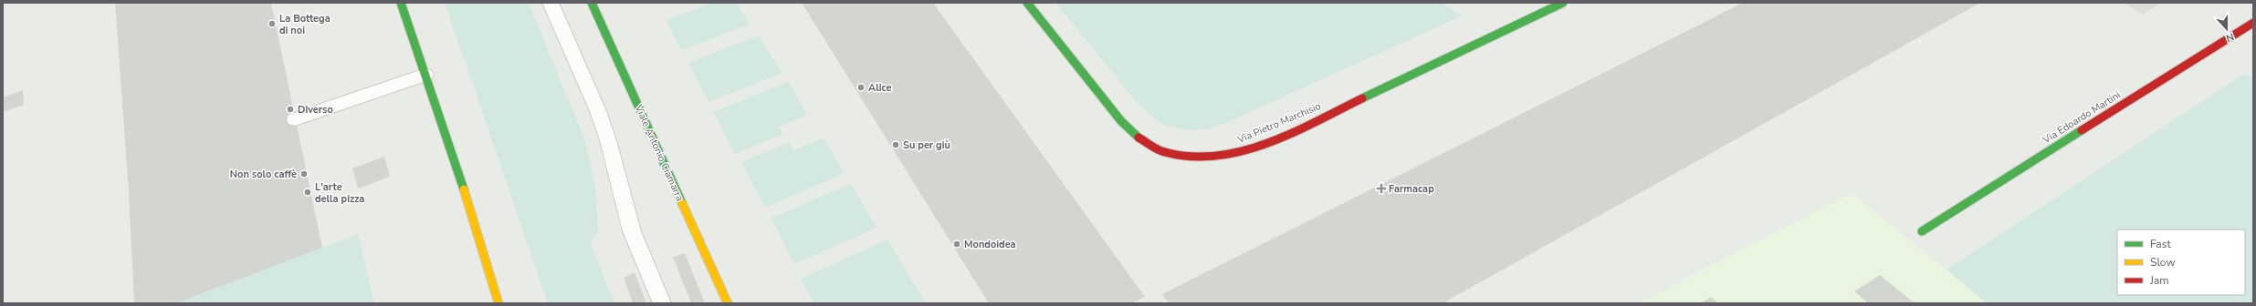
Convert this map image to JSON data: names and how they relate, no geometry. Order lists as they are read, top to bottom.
{
  "streets": {
    "street": ["Via Edoardo Martini", "Via Pietro Marchisio", "Viale Antonio Ciamarra"]
  },
  "places": {
    "other": [
      "La Bottega di noi",
      "Alice",
      "Diverso",
      "Su per giù",
      "Non solo caffè",
      "L'arte della pizza",
      "Mondoidea"
    ],
    "health": ["Farmacap"]
  },
  "legend": ["Fast", "Slow", "Jam"],
  "north": "bottom"
}
